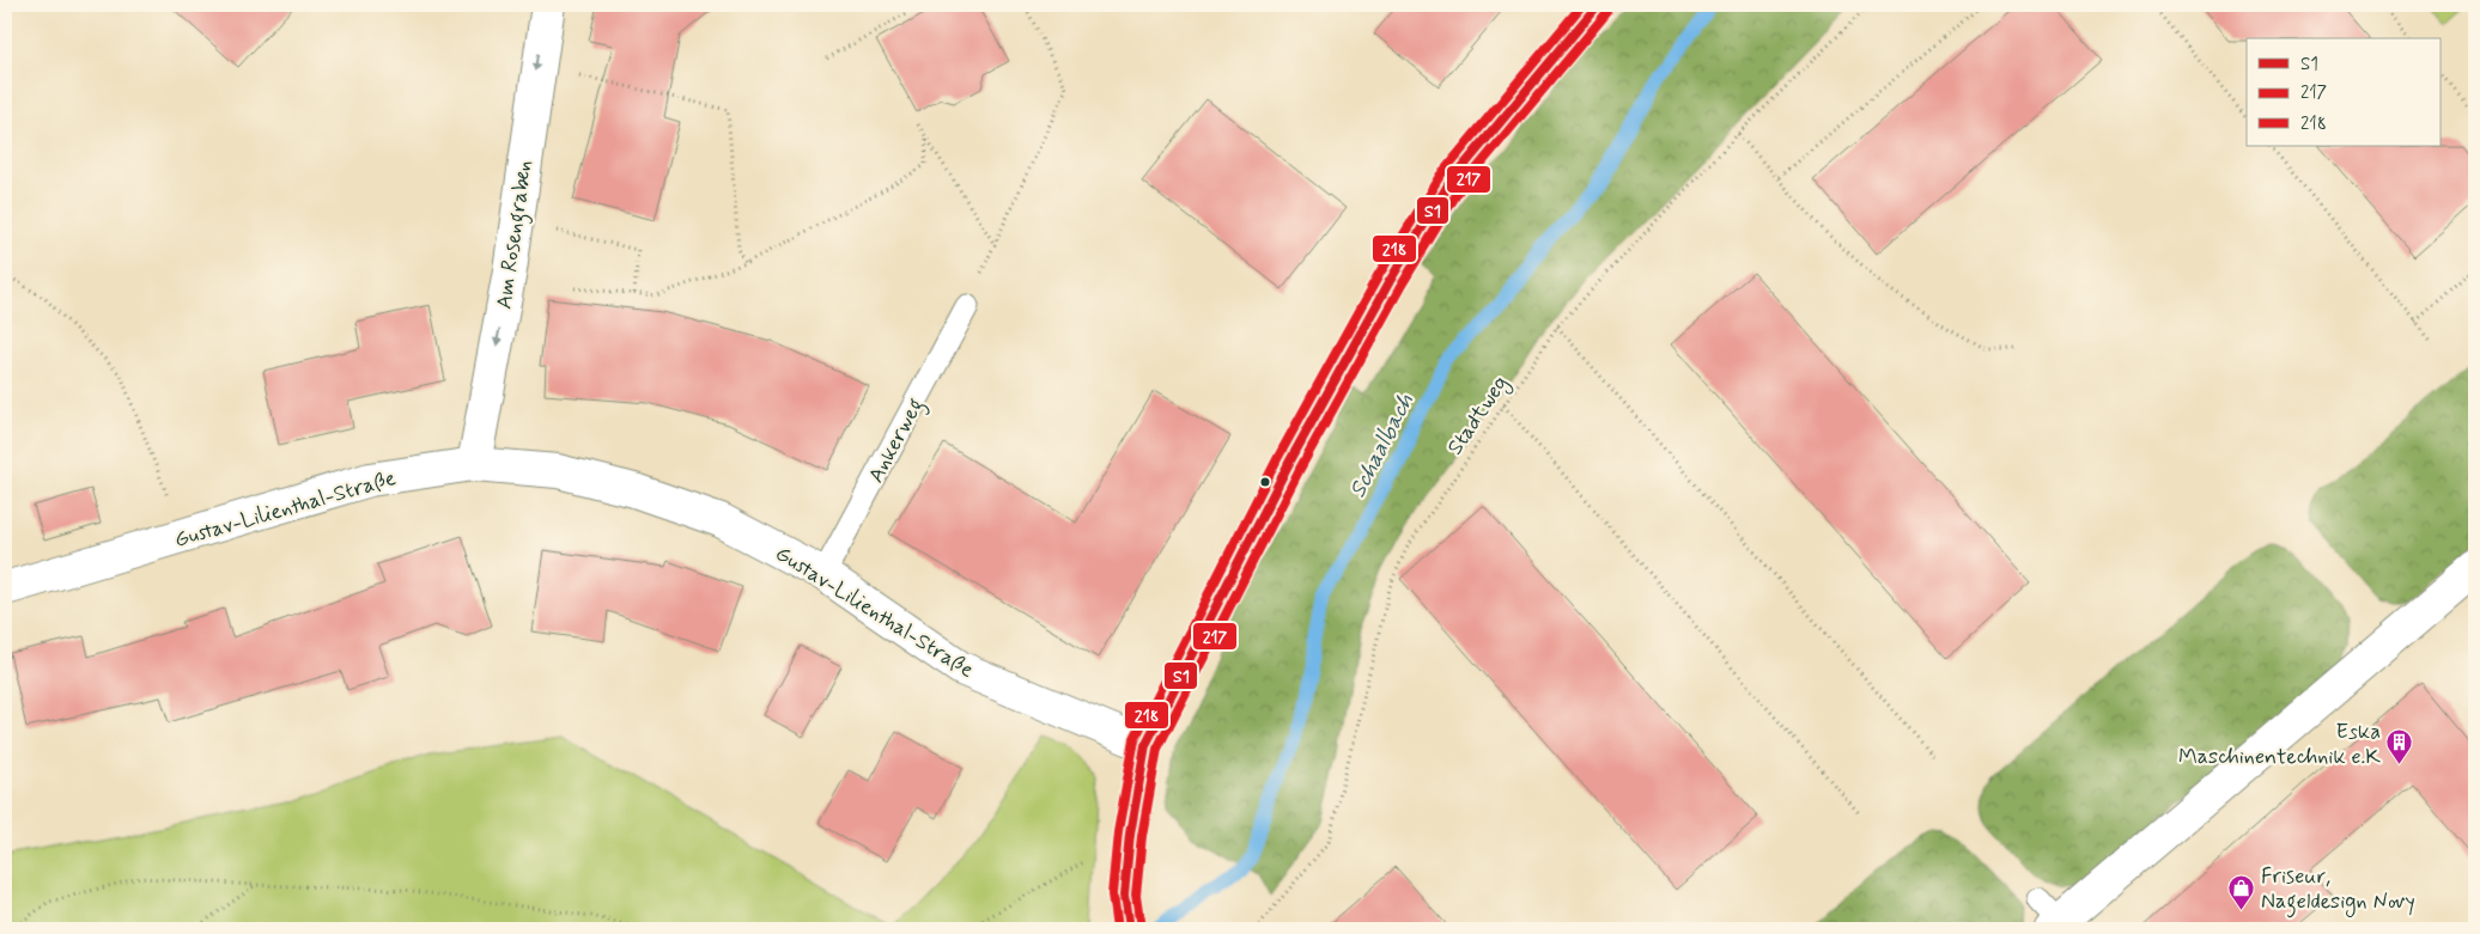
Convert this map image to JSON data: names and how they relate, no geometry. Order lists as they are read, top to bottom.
{
  "streets": {
    "street": ["Am Rosengraben", "Gustav-Lilienthal-Straße"],
    "lane": ["Ankerweg"],
    "path": ["Stadtweg"]
  },
  "crossings": [
    ["Am Rosengraben", "Gustav-Lilienthal-Straße"],
    ["Ankerweg", "Gustav-Lilienthal-Straße"]
  ],
  "one_way": ["Am Rosengraben"],
  "water": ["Schaalbach"],
  "places": {
    "building": ["Eska Maschinentechnik e.K"],
    "shop": ["Friseur, Nageldesign Novy"]
  },
  "lines": ["transit line S1", "transit line 218", "transit line 217"],
  "legend": ["S1", "217", "218"]
}
